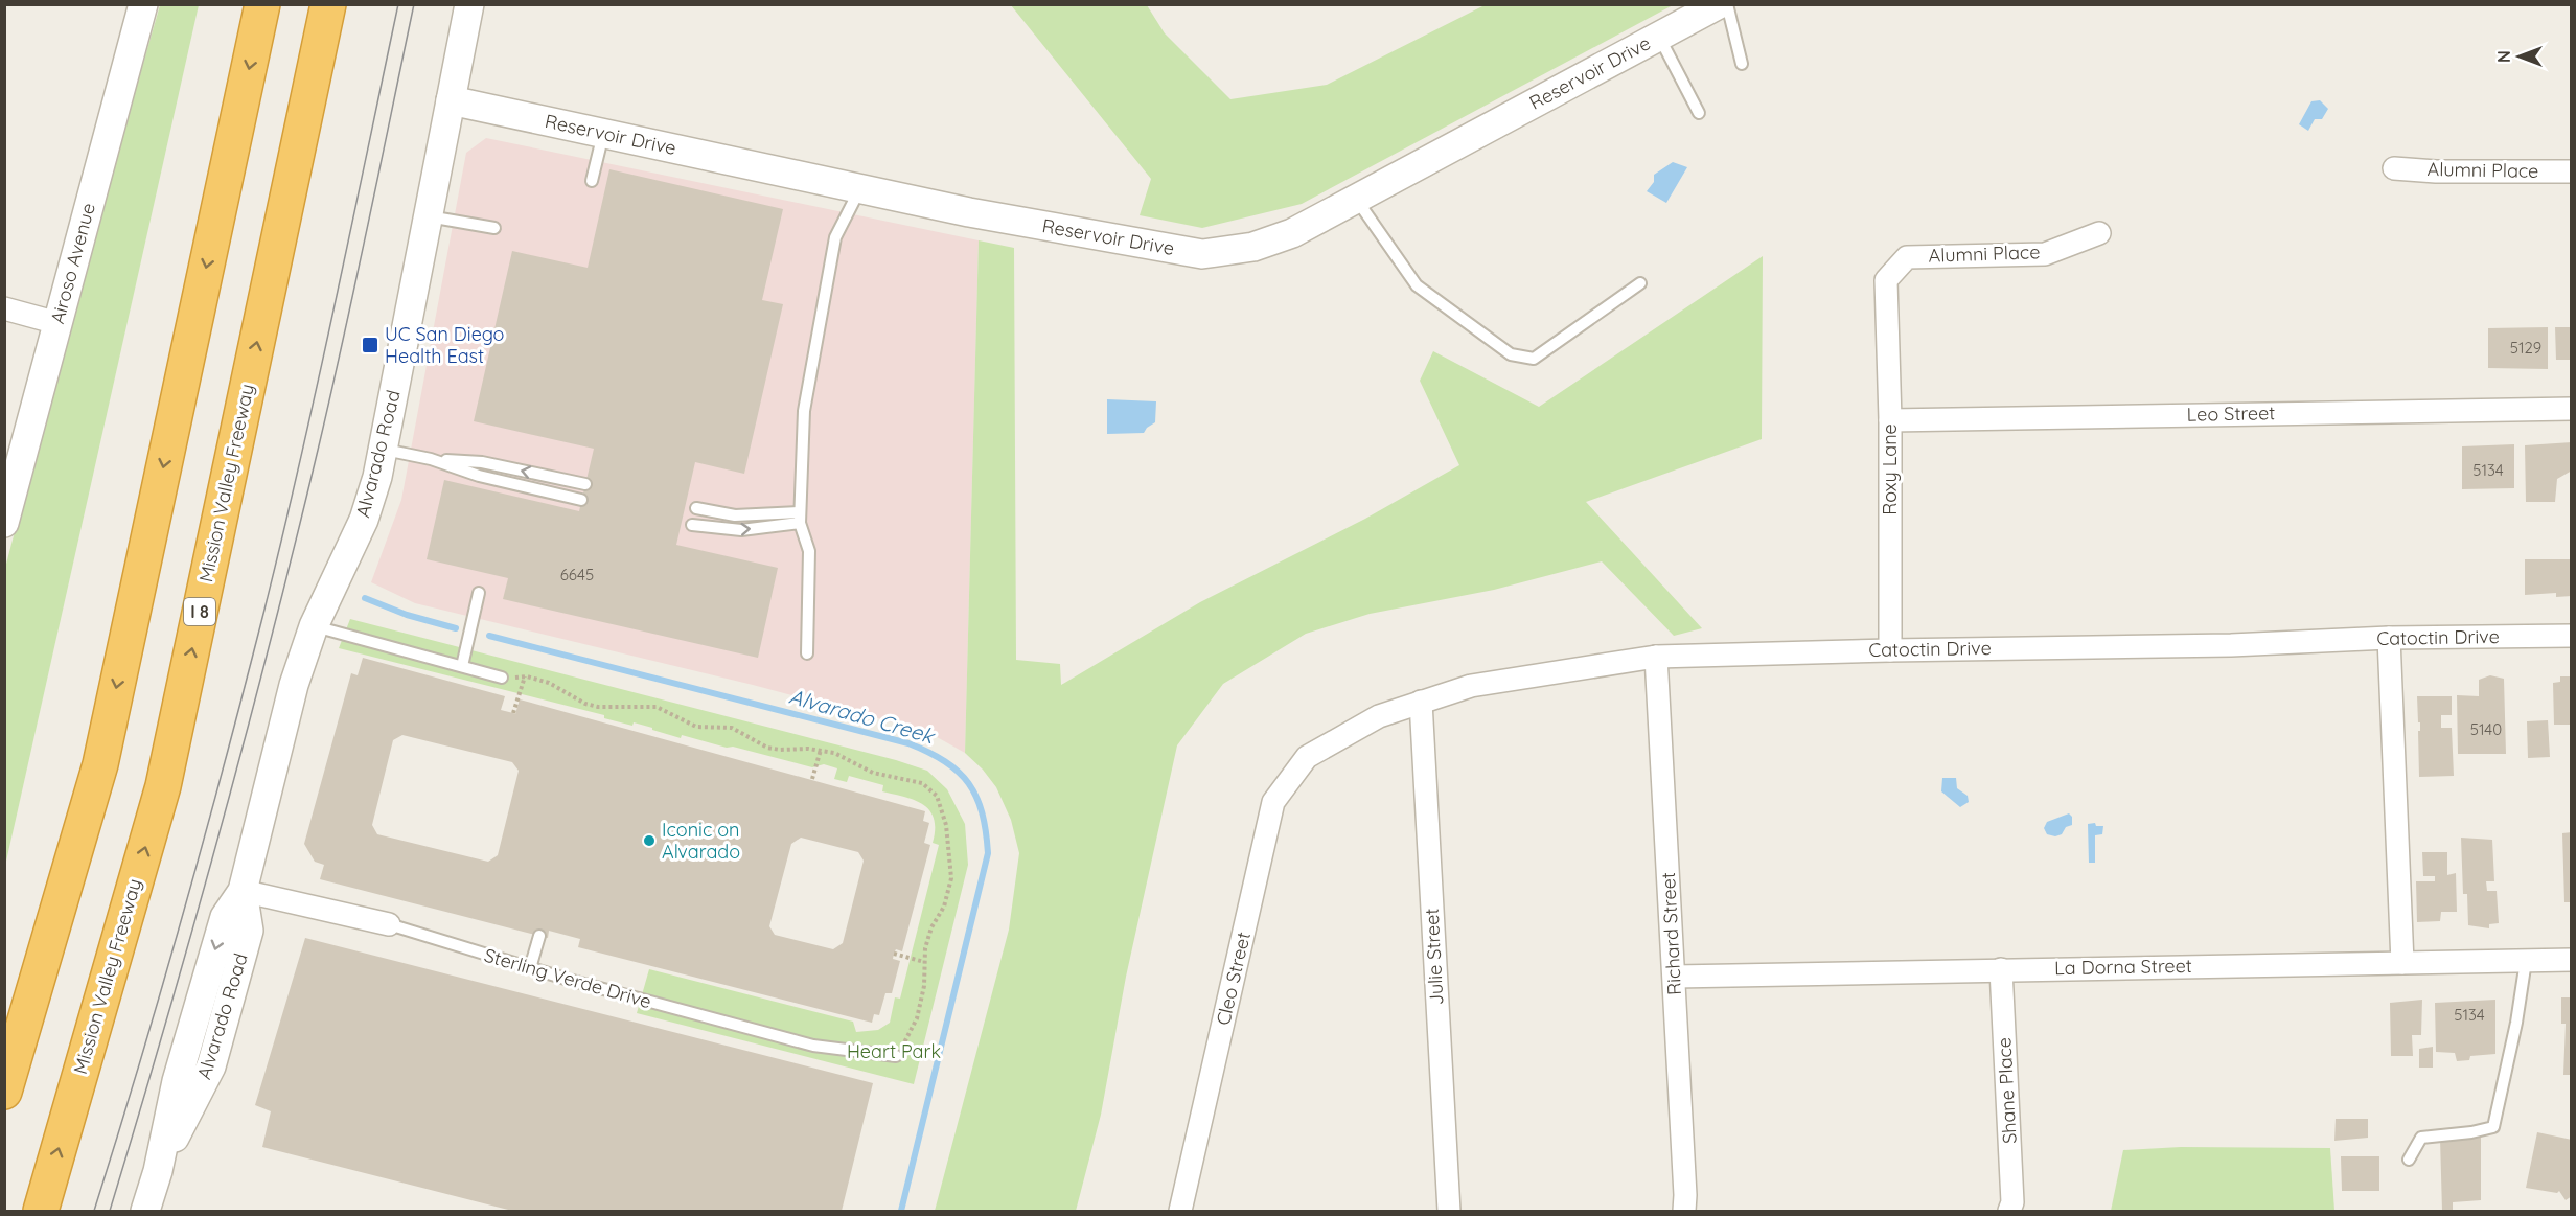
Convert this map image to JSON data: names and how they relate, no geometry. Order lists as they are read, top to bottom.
{
  "streets": {
    "highway": ["Mission Valley Freeway", "I 8"],
    "street": [
      "Reservoir Drive",
      "Alumni Place",
      "Airoso Avenue",
      "Leo Street",
      "Alvarado Road",
      "Roxy Lane",
      "Catoctin Drive",
      "Richard Street",
      "Julie Street",
      "La Dorna Street",
      "Sterling Verde Drive",
      "Cleo Street",
      "Shane Place"
    ]
  },
  "crossings": [
    ["Reservoir Drive", "Alvarado Road"],
    ["Alumni Place", "Roxy Lane"],
    ["Leo Street", "Roxy Lane"],
    ["Alvarado Road", "Sterling Verde Drive"],
    ["Roxy Lane", "Catoctin Drive"],
    ["Catoctin Drive", "Richard Street"],
    ["Catoctin Drive", "Julie Street"],
    ["Catoctin Drive", "Cleo Street"],
    ["Richard Street", "La Dorna Street"],
    ["La Dorna Street", "Shane Place"]
  ],
  "water": ["Alvarado Creek"],
  "parks": ["Heart Park"],
  "places": {
    "transit": ["UC San Diego Health East"],
    "other": ["Iconic on Alvarado"]
  },
  "house_numbers": [
    "5129",
    "5134",
    "6645",
    "5140",
    "5134"
  ],
  "north": "left"
}
